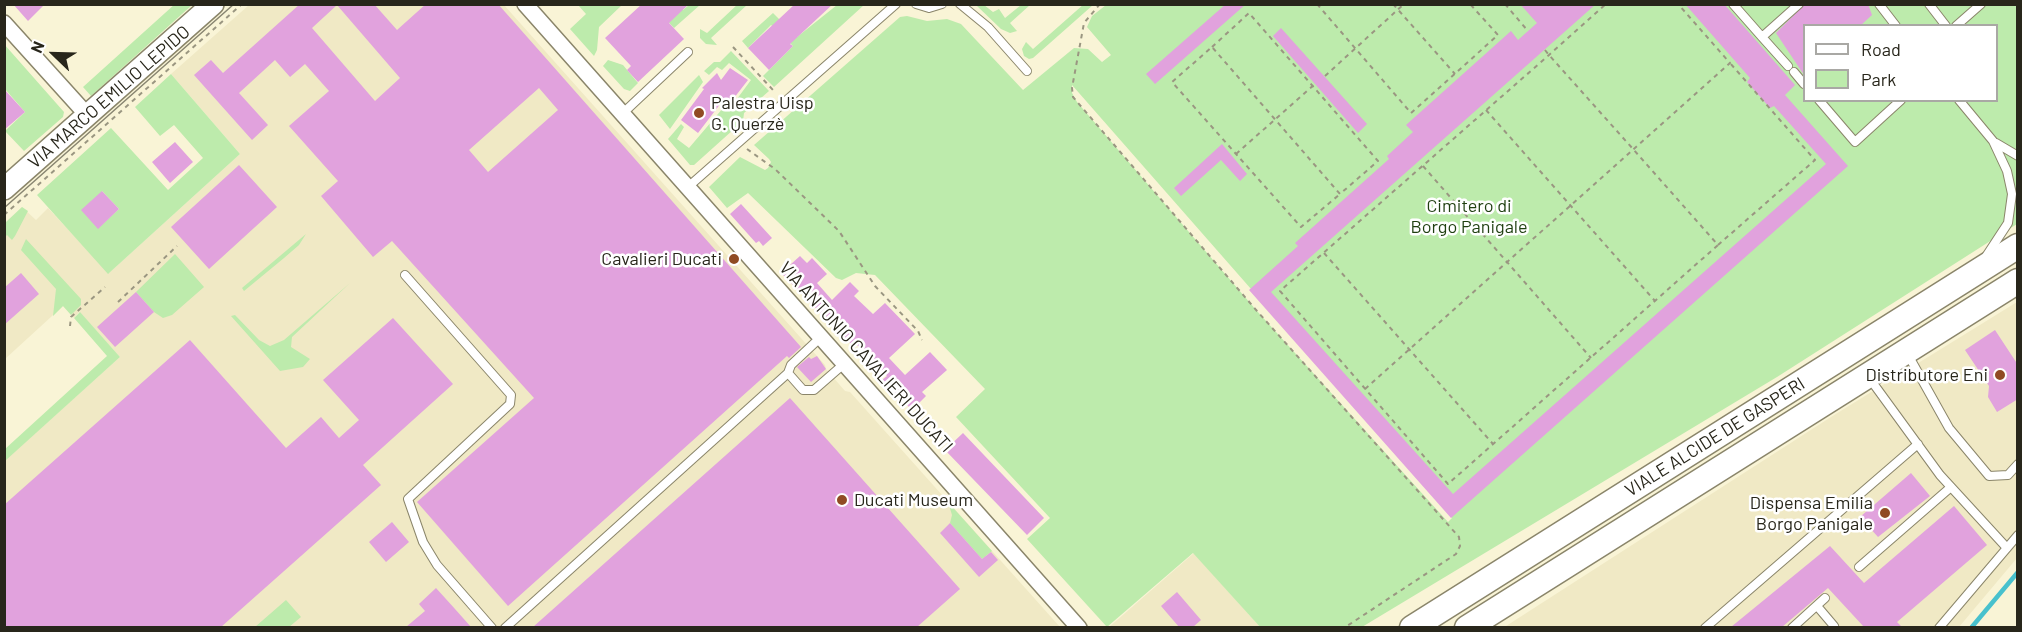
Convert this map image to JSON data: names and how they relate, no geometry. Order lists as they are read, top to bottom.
{
  "streets": {
    "main road": ["VIA MARCO EMILIO LEPIDO", "VIALE ALCIDE DE GASPERI"],
    "street": ["VIA ANTONIO CAVALIERI DUCATI"]
  },
  "parks": ["Cimitero di Borgo Panigale"],
  "places": [
    "Palestra Uisp G. Querzè",
    "Cavalieri Ducati",
    "Distributore Eni",
    "Ducati Museum",
    "Dispensa Emilia Borgo Panigale"
  ],
  "legend": ["Road", "Park"],
  "north": "top left"
}
